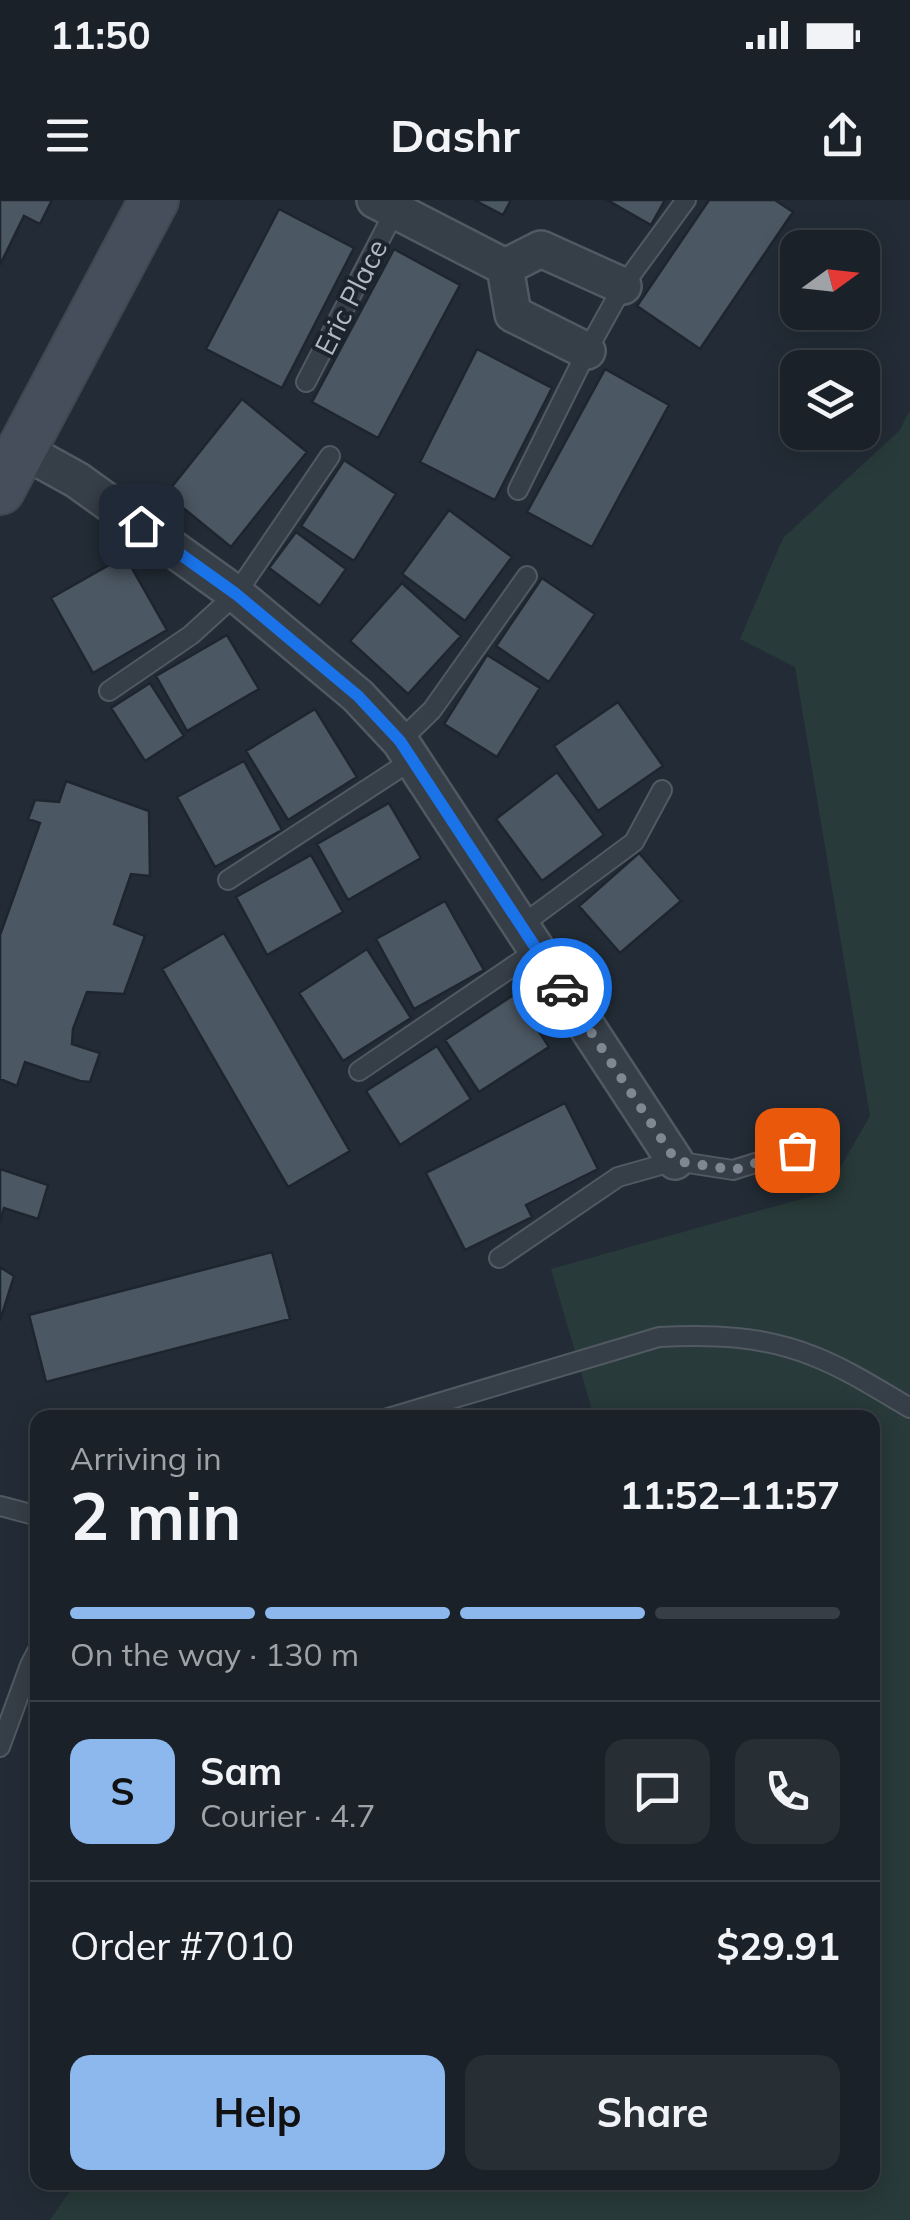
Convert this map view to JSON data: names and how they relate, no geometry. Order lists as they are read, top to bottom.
{
  "streets": {
    "street": ["Eric Place"]
  },
  "north": "right",
  "page": {
    "status": "11:50",
    "header": "Dashr",
    "heading": ["2 min", "Arriving in", "11:52–11:57"],
    "panel": [
      "Sam",
      "Courier · 4.7",
      "Order #7010",
      "$29.91"
    ],
    "bar": "On the way · 130 m",
    "round": "S",
    "buttons": ["Help", "Share"]
  }
}
